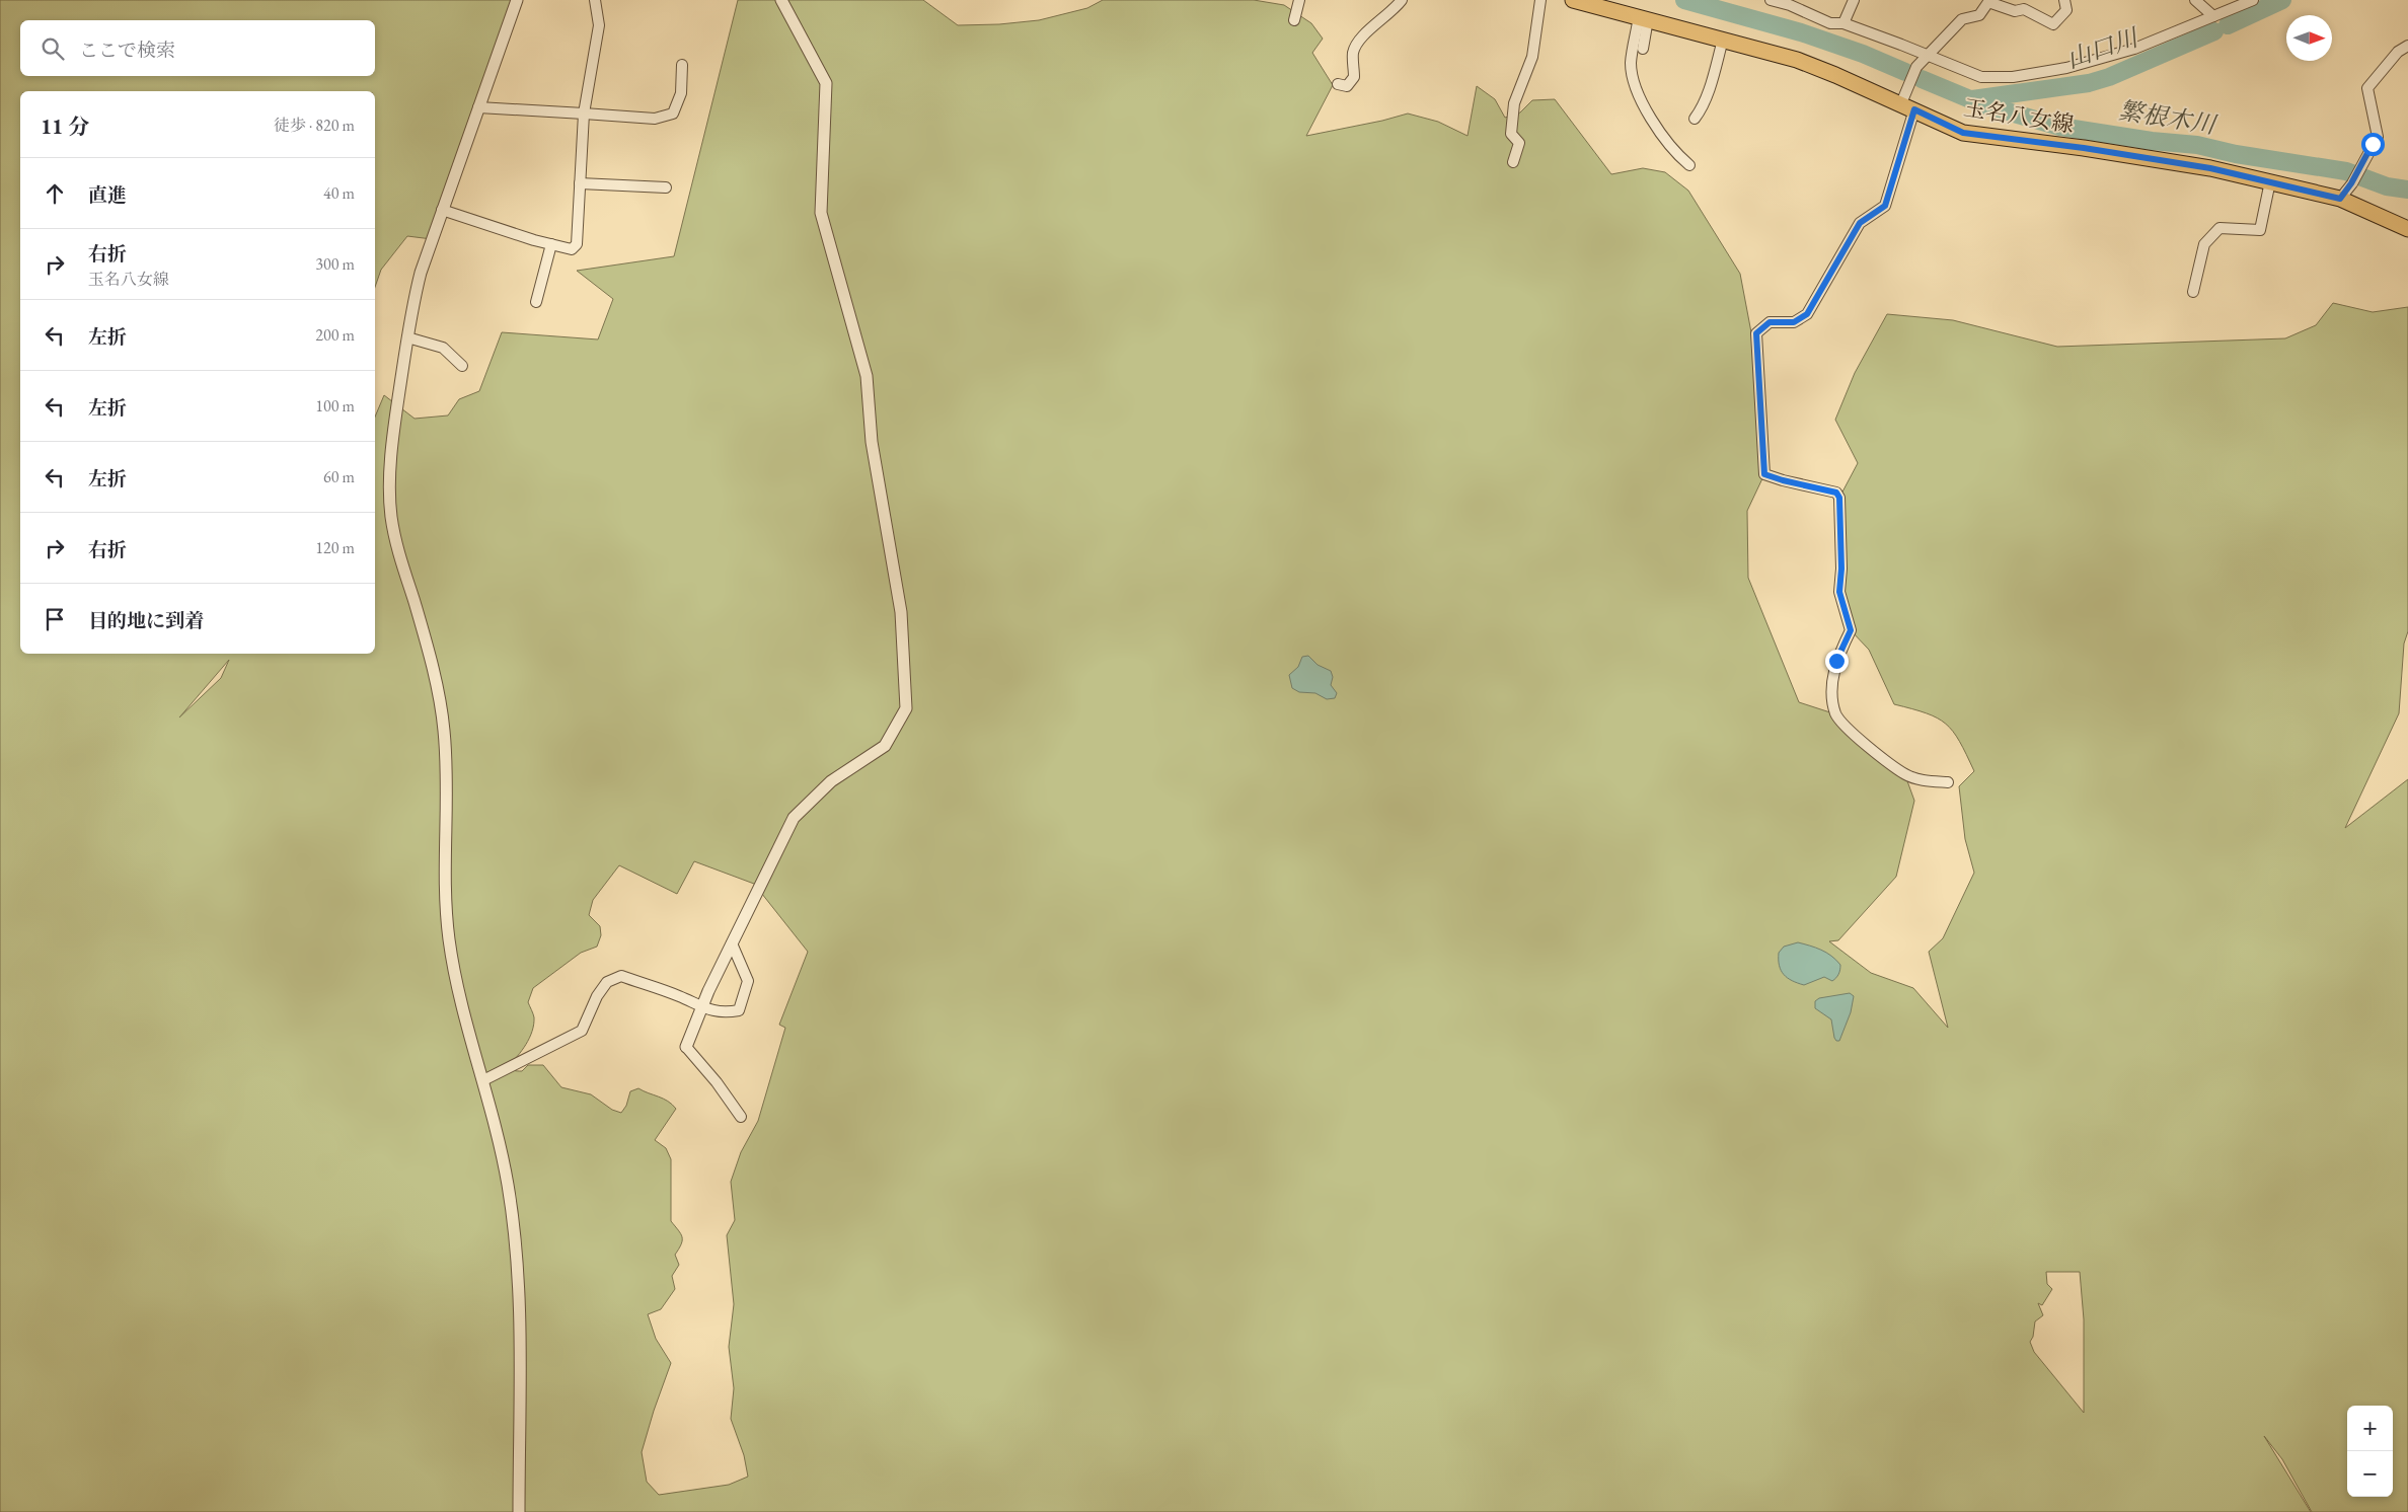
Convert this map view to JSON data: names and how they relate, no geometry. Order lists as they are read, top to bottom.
{
  "streets": {
    "main road": ["玉名八女線"]
  },
  "water": ["山口川", "繁根木川"],
  "north": "right",
  "page": {
    "search": "ここで検索",
    "heading": ["11 分", "徒歩 · 820 m"],
    "list": [
      ["直進", "40 m"],
      ["右折", "玉名八女線", "300 m"],
      ["左折", "200 m"],
      ["左折", "100 m"],
      ["左折", "60 m"],
      ["右折", "120 m"],
      "目的地に到着"
    ],
    "map_buttons": ["+", "−"]
  }
}
